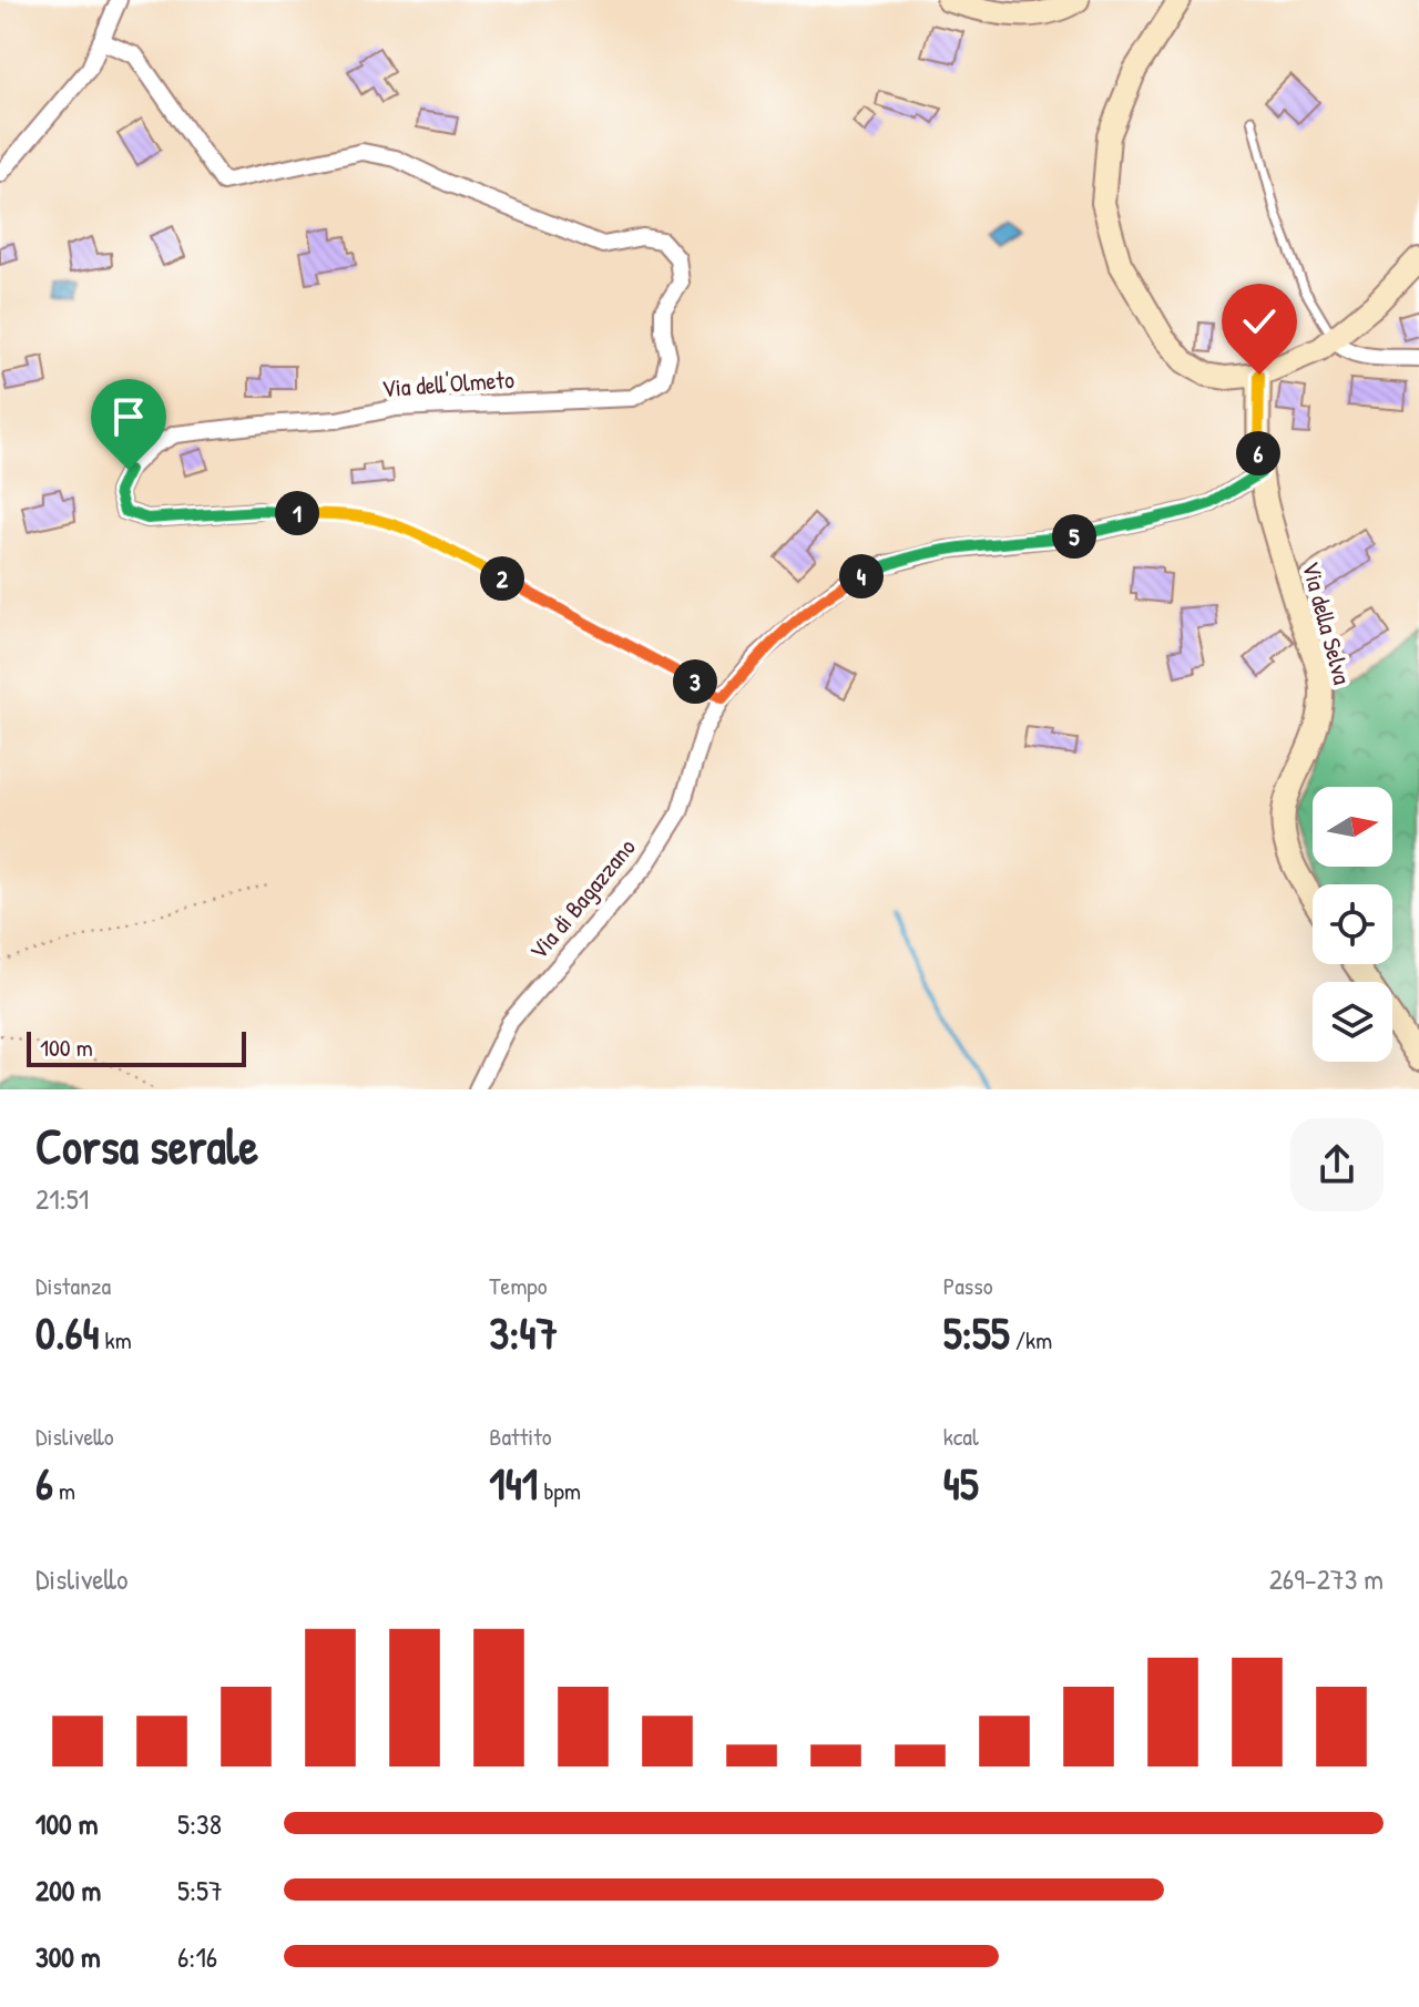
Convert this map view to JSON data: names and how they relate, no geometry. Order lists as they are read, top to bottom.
{
  "streets": {
    "street": ["Via dell'Olmeto", "Via della Selva", "Via di Bagazzano"]
  },
  "crossings": [
    ["Via della Selva", "Via di Bagazzano"]
  ],
  "scale_bar": "100 m",
  "north": "right",
  "page": {
    "pins": [
      "6",
      "1",
      "5",
      "4",
      "2",
      "3"
    ],
    "scale": "100 m",
    "heading": ["Corsa serale", "21:51"],
    "stats": [
      ["Distanza", "0.64 km"],
      ["Tempo", "3:47"],
      ["Passo", "5:55 /km"],
      ["Dislivello", "6 m"],
      ["Battito", "141 bpm"],
      ["kcal", "45"]
    ],
    "chart": ["Dislivello", "269–273 m"],
    "list": [
      {
        "name": "100 m",
        "note": "5:38"
      },
      {
        "name": "200 m",
        "note": "5:57"
      },
      {
        "name": "300 m",
        "note": "6:16"
      }
    ]
  }
}
